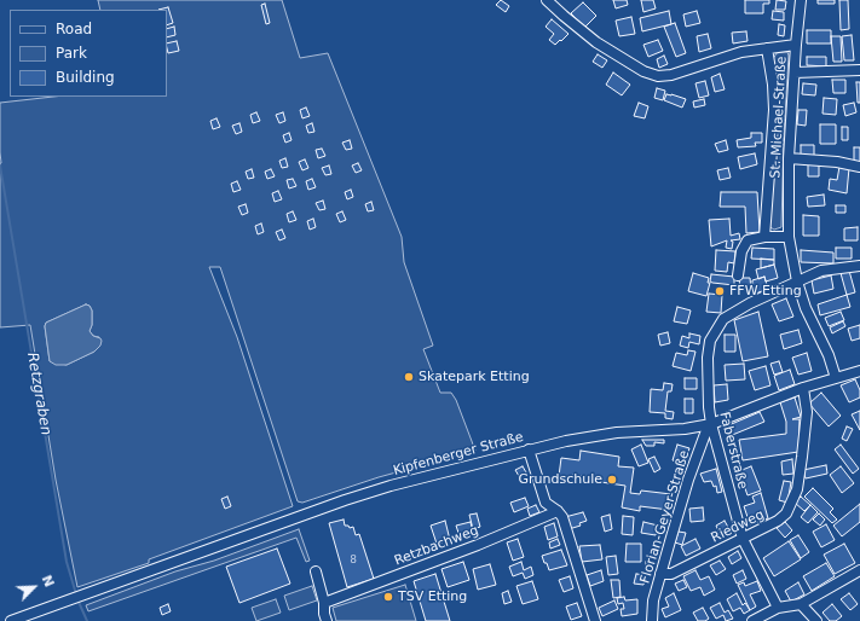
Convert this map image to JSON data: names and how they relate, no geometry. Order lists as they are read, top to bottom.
{
  "streets": {
    "street": [
      "St.-Michael-Straße",
      "Faberstraße",
      "Kipfenberger Straße",
      "Florian-Geyer-Straße",
      "Riedweg",
      "Retzbachweg"
    ]
  },
  "crossings": [
    ["St.-Michael-Straße", "Faberstraße"],
    ["St.-Michael-Straße", "Kipfenberger Straße"],
    ["Faberstraße", "Kipfenberger Straße"],
    ["Faberstraße", "Florian-Geyer-Straße"],
    ["Faberstraße", "Riedweg"],
    ["Kipfenberger Straße", "Florian-Geyer-Straße"],
    ["Kipfenberger Straße", "Riedweg"],
    ["Florian-Geyer-Straße", "Riedweg"]
  ],
  "water": ["Retzgraben"],
  "places": [
    "FFW Etting",
    "Skatepark Etting",
    "Grundschule",
    "TSV Etting"
  ],
  "house_numbers": ["8"],
  "legend": ["Road", "Park", "Building"],
  "north": "top right"
}
